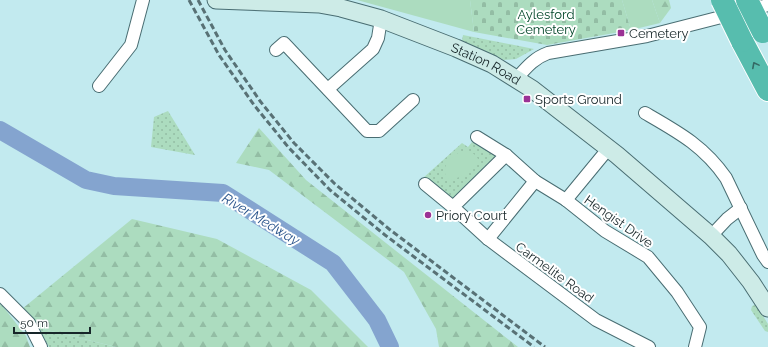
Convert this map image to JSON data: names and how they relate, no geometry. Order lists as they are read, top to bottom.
{
  "streets": {
    "street": ["Station Road", "Hengist Drive", "Carmelite Road"]
  },
  "crossings": [
    ["Station Road", "Hengist Drive"]
  ],
  "water": ["River Medway"],
  "parks": ["Aylesford Cemetery"],
  "places": {
    "transit": ["Cemetery", "Sports Ground"],
    "other": ["Priory Court"]
  },
  "scale_bar": "50 m"
}
